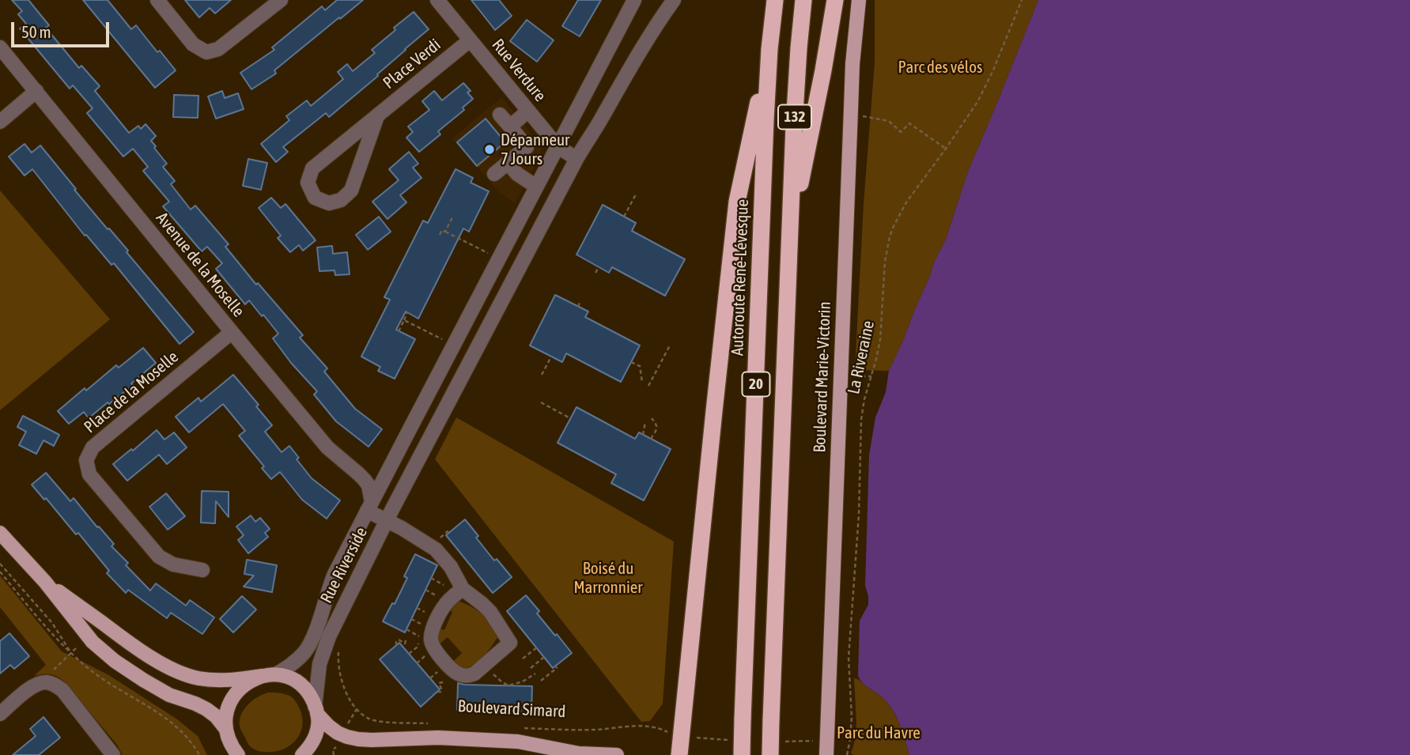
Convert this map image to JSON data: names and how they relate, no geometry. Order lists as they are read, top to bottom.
{
  "streets": {
    "highway": ["132", "Autoroute René-Lévesque", "20"],
    "main road": ["Boulevard Marie-Victorin", "Boulevard Simard"],
    "street": [
      "Place Verdi",
      "Rue Verdure",
      "Avenue de la Moselle",
      "Place de la Moselle",
      "Rue Riverside"
    ],
    "path": ["La Riveraine"]
  },
  "crossings": [
    ["Place Verdi", "Rue Verdure"],
    ["Rue Verdure", "Rue Riverside"],
    ["132", "20"],
    ["Avenue de la Moselle", "Place de la Moselle"],
    ["Avenue de la Moselle", "Rue Riverside"],
    ["Rue Riverside", "Boulevard Simard"]
  ],
  "parks": ["Parc des vélos", "Boisé du Marronnier", "Parc du Havre"],
  "places": ["Dépanneur 7 Jours"],
  "scale_bar": "50 m"
}
